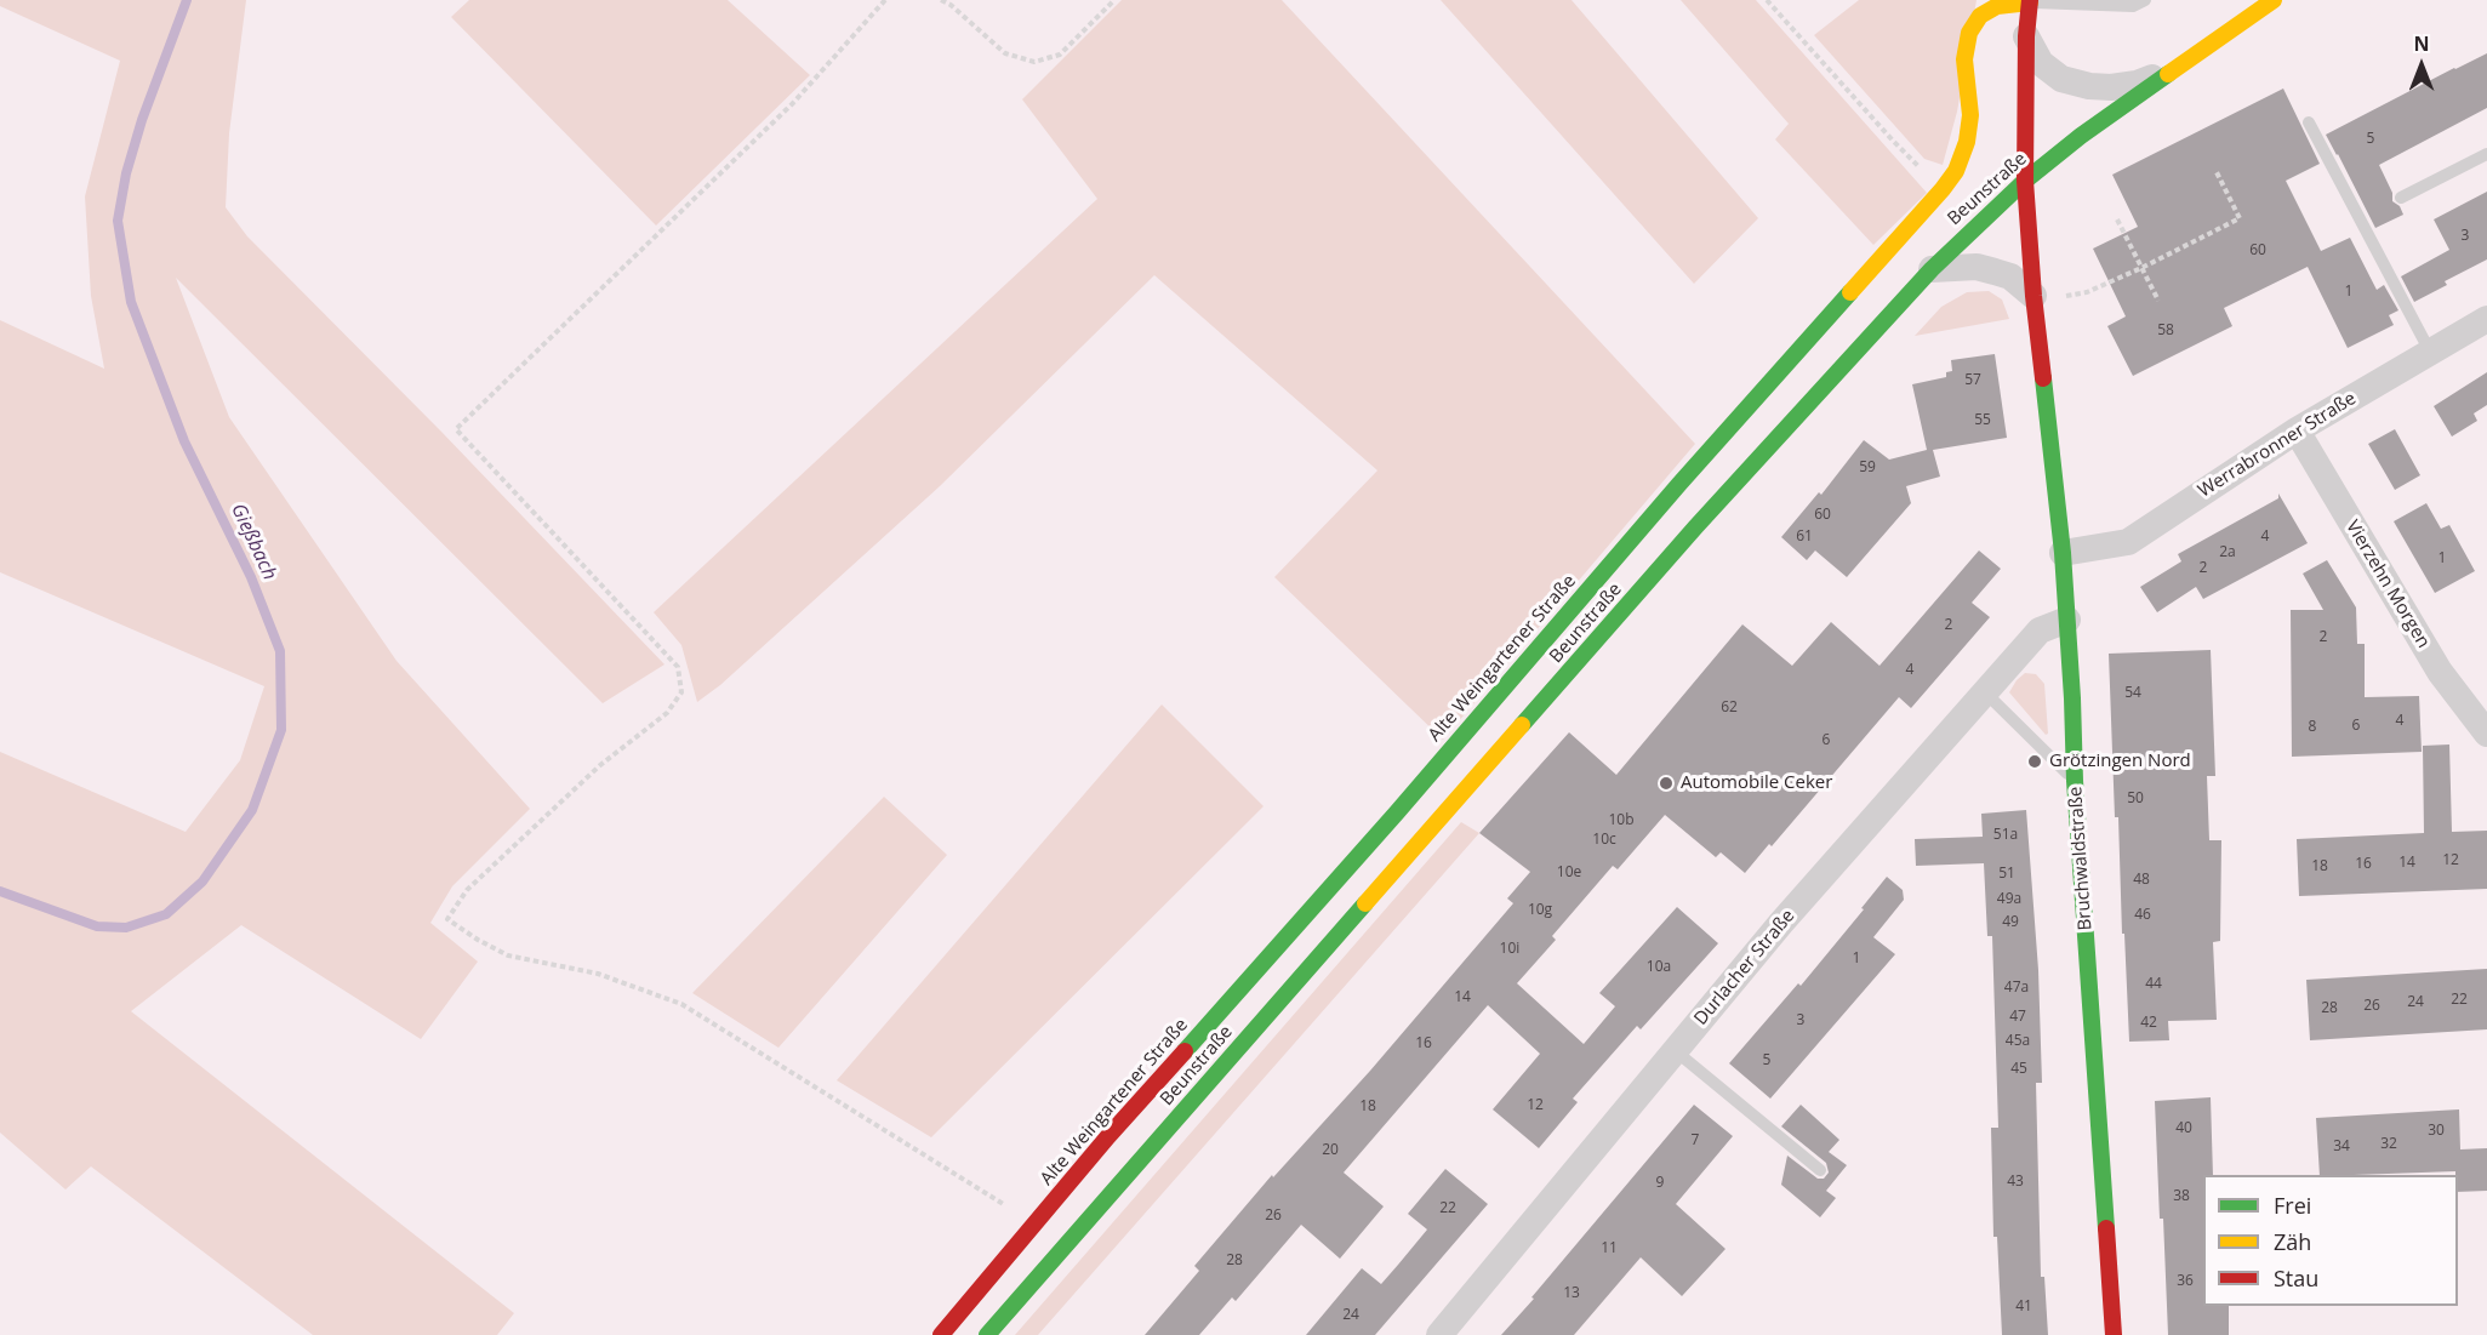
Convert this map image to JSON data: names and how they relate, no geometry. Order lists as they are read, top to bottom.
{
  "streets": {
    "street": [
      "Beunstraße",
      "Werrabronner Straße",
      "Vierzehn Morgen",
      "Alte Weingartener Straße",
      "Bruchwaldstraße",
      "Durlacher Straße"
    ]
  },
  "crossings": [
    ["Beunstraße", "Bruchwaldstraße"],
    ["Werrabronner Straße", "Vierzehn Morgen"],
    ["Werrabronner Straße", "Bruchwaldstraße"],
    ["Alte Weingartener Straße", "Bruchwaldstraße"],
    ["Bruchwaldstraße", "Durlacher Straße"]
  ],
  "water": ["Gießbach"],
  "places": ["Grötzingen Nord", "Automobile Ceker"],
  "house_numbers": [
    "5",
    "3",
    "60",
    "1",
    "58",
    "57",
    "55",
    "59",
    "60",
    "61",
    "4",
    "2a",
    "1",
    "2",
    "2",
    "2",
    "4",
    "54",
    "62",
    "4",
    "6",
    "8",
    "6",
    "50",
    "10b",
    "51a",
    "10c",
    "12",
    "14",
    "16",
    "18",
    "10e",
    "51",
    "48",
    "49a",
    "10g",
    "46",
    "49",
    "10i",
    "1",
    "10a",
    "44",
    "47a",
    "14",
    "22",
    "24",
    "26",
    "28",
    "47",
    "3",
    "42",
    "45a",
    "16",
    "5",
    "45",
    "12",
    "18",
    "40",
    "30",
    "7",
    "32",
    "34",
    "20",
    "43",
    "9",
    "38",
    "22",
    "26",
    "11",
    "28",
    "36",
    "13",
    "41",
    "24"
  ],
  "legend": ["Frei", "Zäh", "Stau"],
  "north": "top"
}
